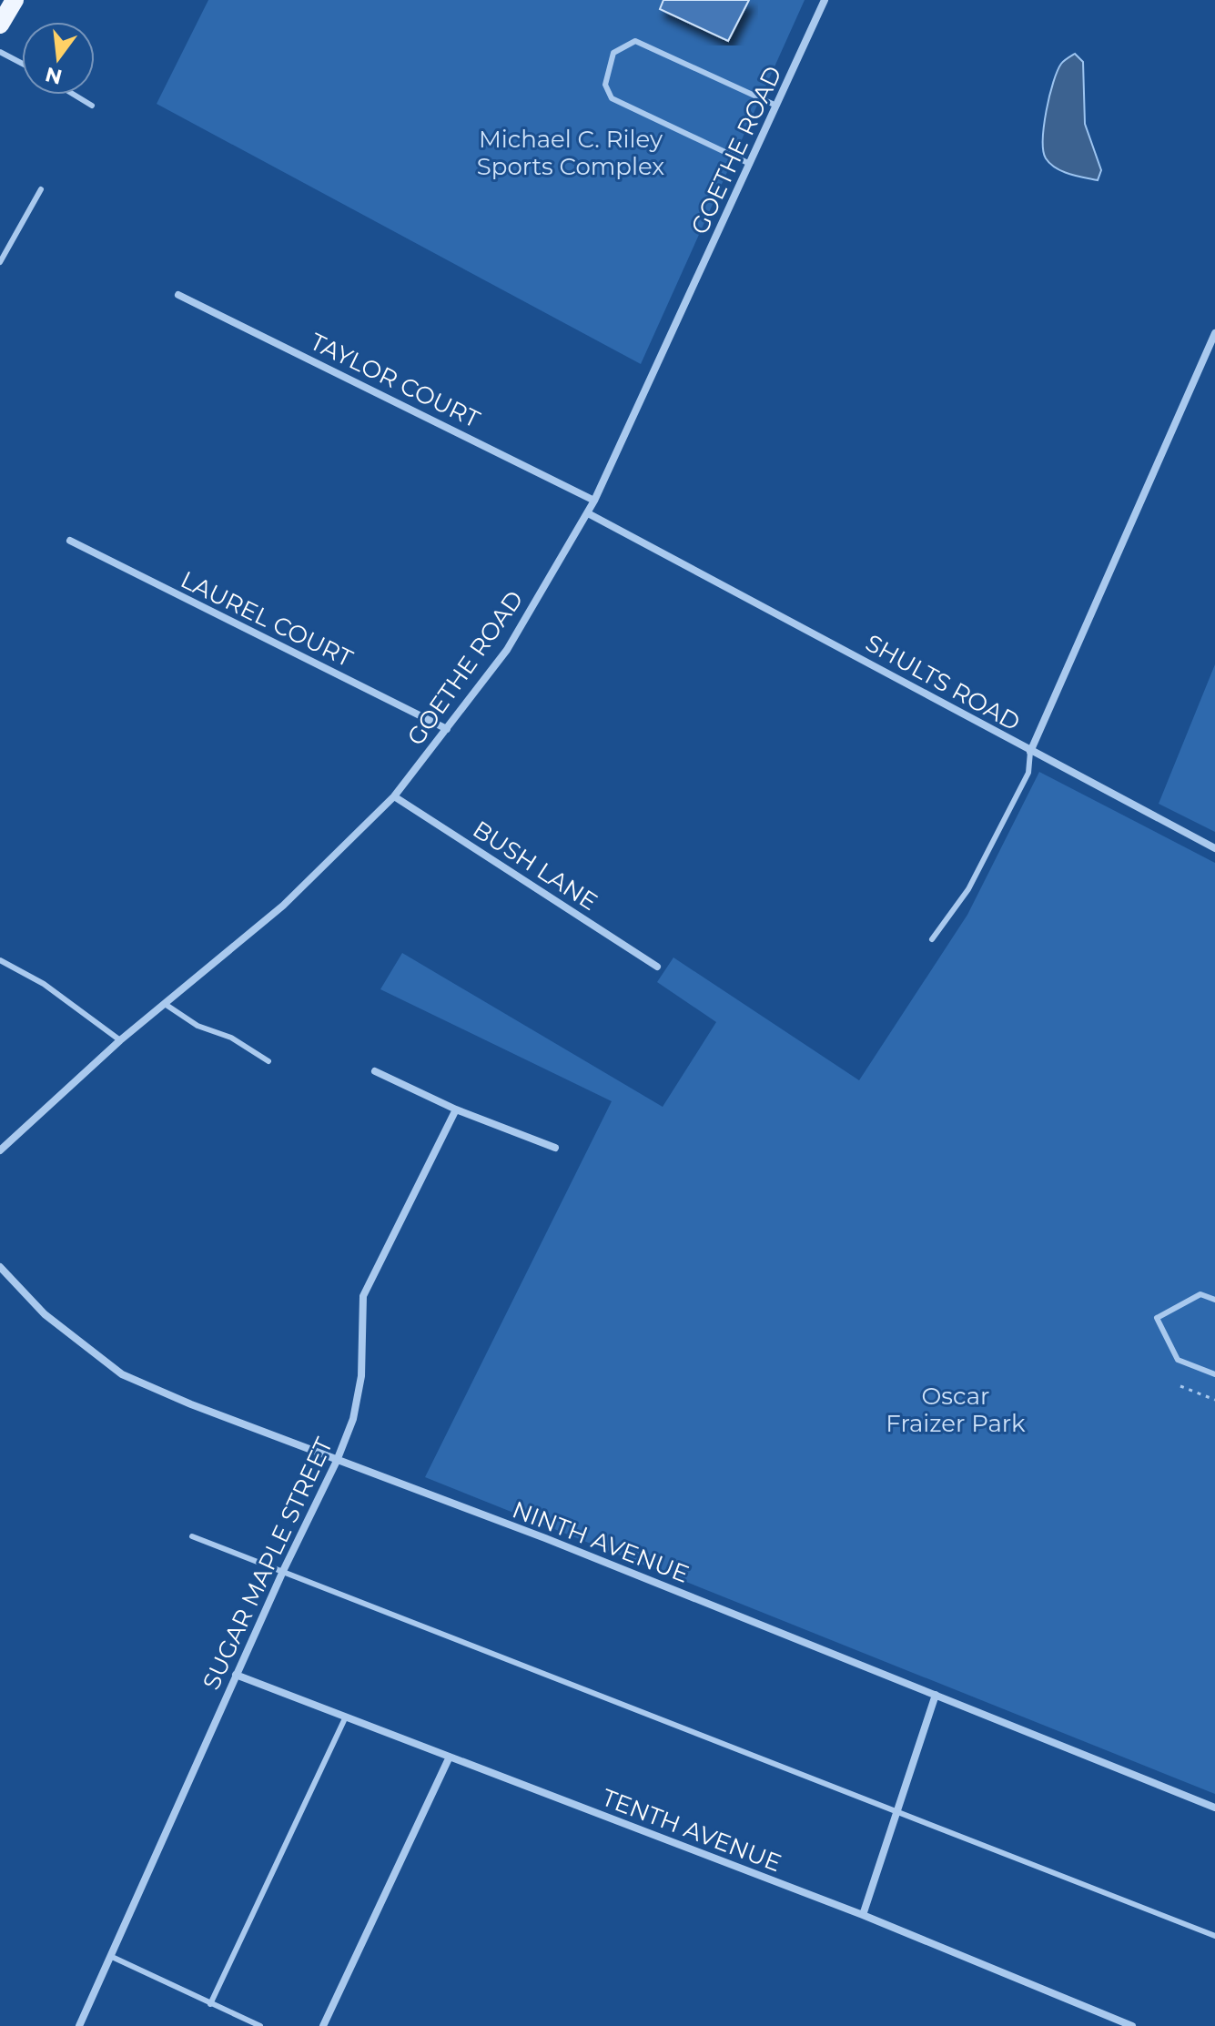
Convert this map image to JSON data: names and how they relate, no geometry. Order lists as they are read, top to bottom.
{
  "streets": {
    "street": [
      "GOETHE ROAD",
      "TAYLOR COURT",
      "LAUREL COURT",
      "SHULTS ROAD",
      "BUSH LANE",
      "NINTH AVENUE",
      "SUGAR MAPLE STREET",
      "TENTH AVENUE"
    ]
  },
  "crossings": [
    ["GOETHE ROAD", "TAYLOR COURT"],
    ["GOETHE ROAD", "LAUREL COURT"],
    ["GOETHE ROAD", "SHULTS ROAD"],
    ["GOETHE ROAD", "BUSH LANE"],
    ["NINTH AVENUE", "SUGAR MAPLE STREET"],
    ["SUGAR MAPLE STREET", "TENTH AVENUE"]
  ],
  "parks": ["Michael C. Riley Sports Complex", "Oscar Fraizer Park"],
  "north": "bottom"
}
